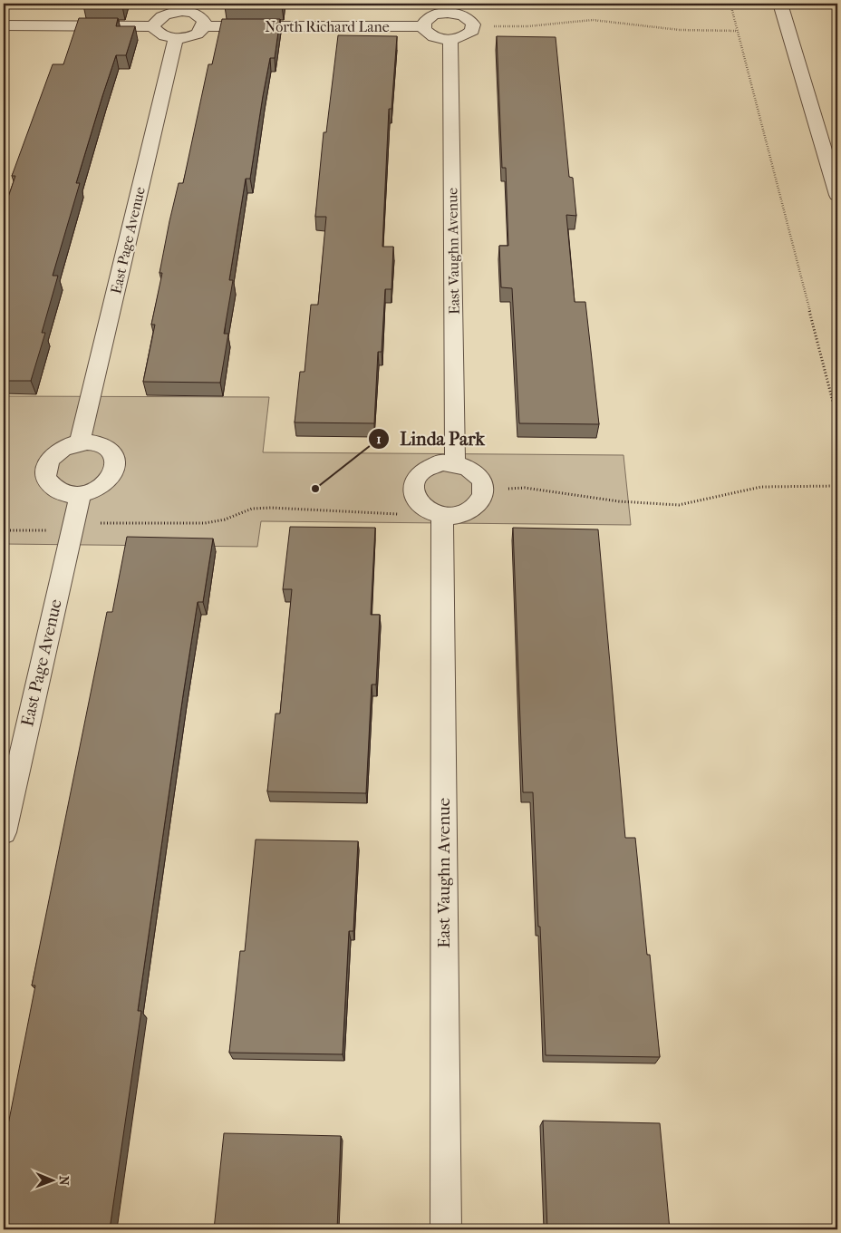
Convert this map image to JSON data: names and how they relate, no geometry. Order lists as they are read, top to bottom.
{
  "streets": {
    "street": ["North Richard Lane", "East Page Avenue", "East Vaughn Avenue"]
  },
  "places": ["Linda Park"],
  "north": "right"
}
